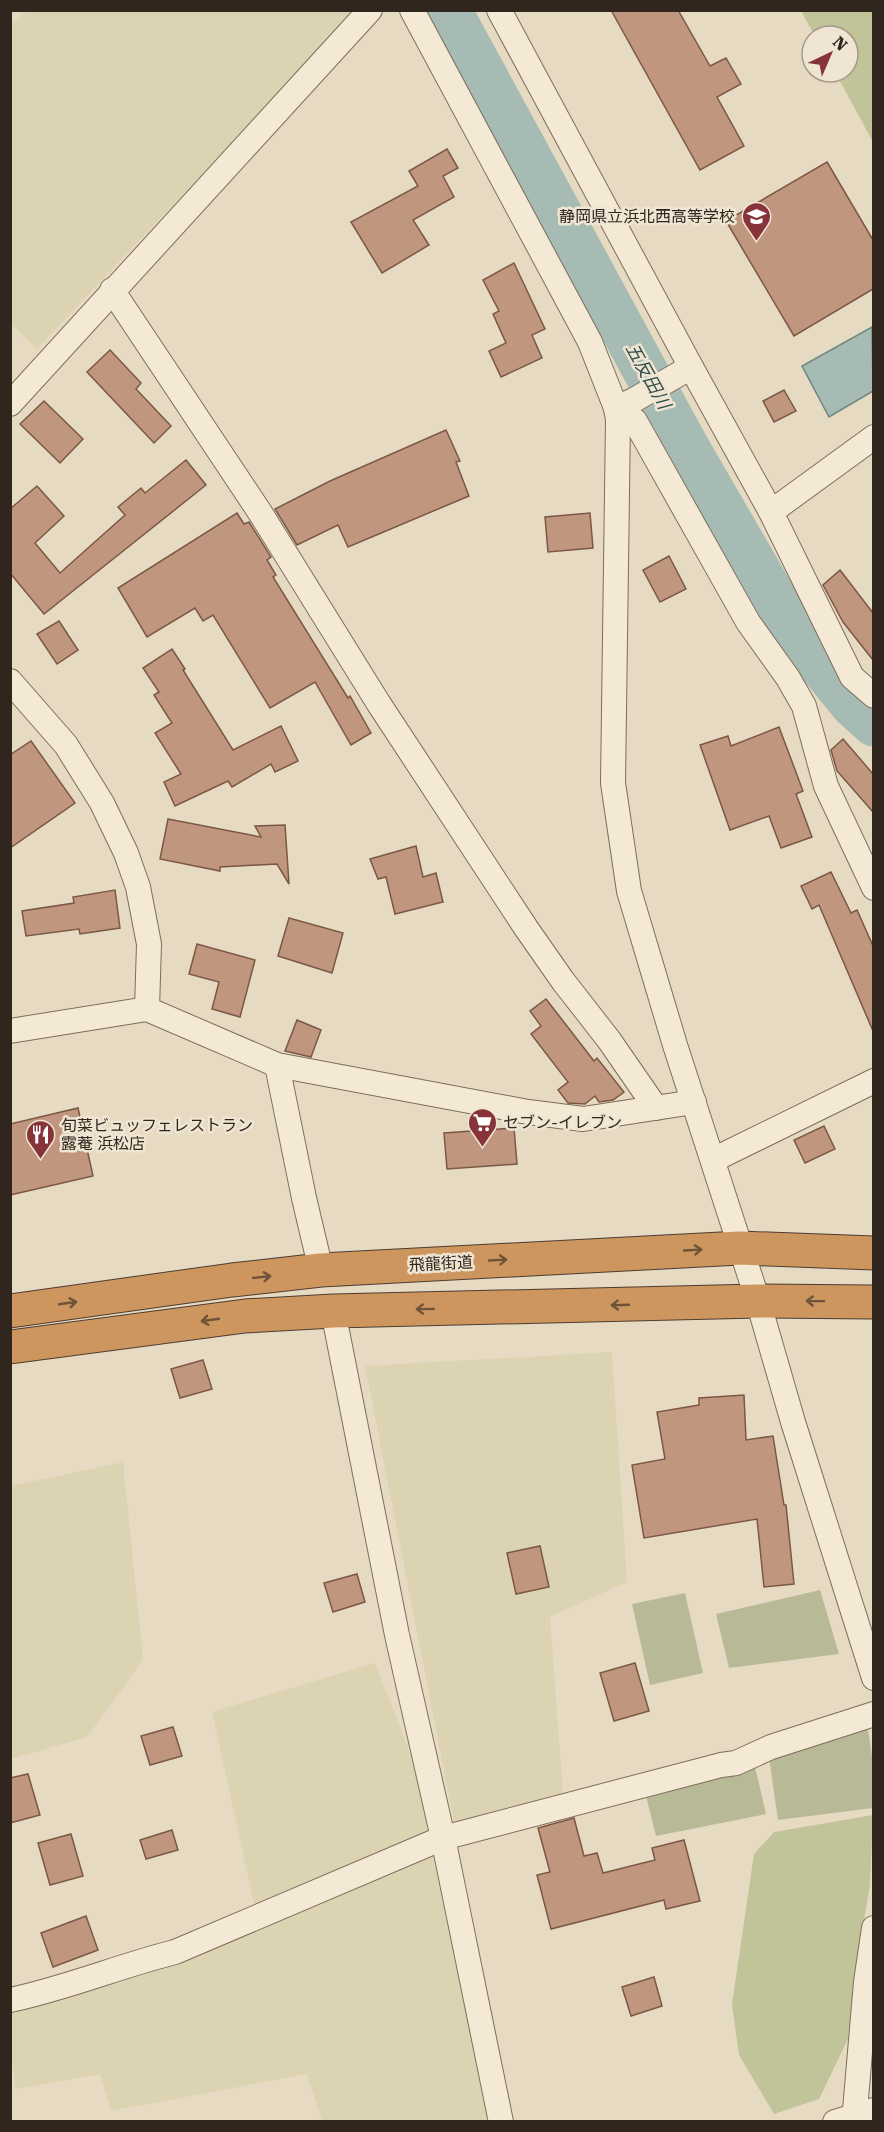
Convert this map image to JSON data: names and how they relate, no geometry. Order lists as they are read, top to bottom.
{
  "streets": {
    "highway": ["飛龍街道"]
  },
  "water": ["五反田川"],
  "places": {
    "school or university": ["静岡県立浜北西高等学校"],
    "supermarket": ["セブン-イレブン"],
    "restaurant": ["旬菜ビュッフェレストラン 露菴 浜松店"]
  },
  "north": "top right"
}
